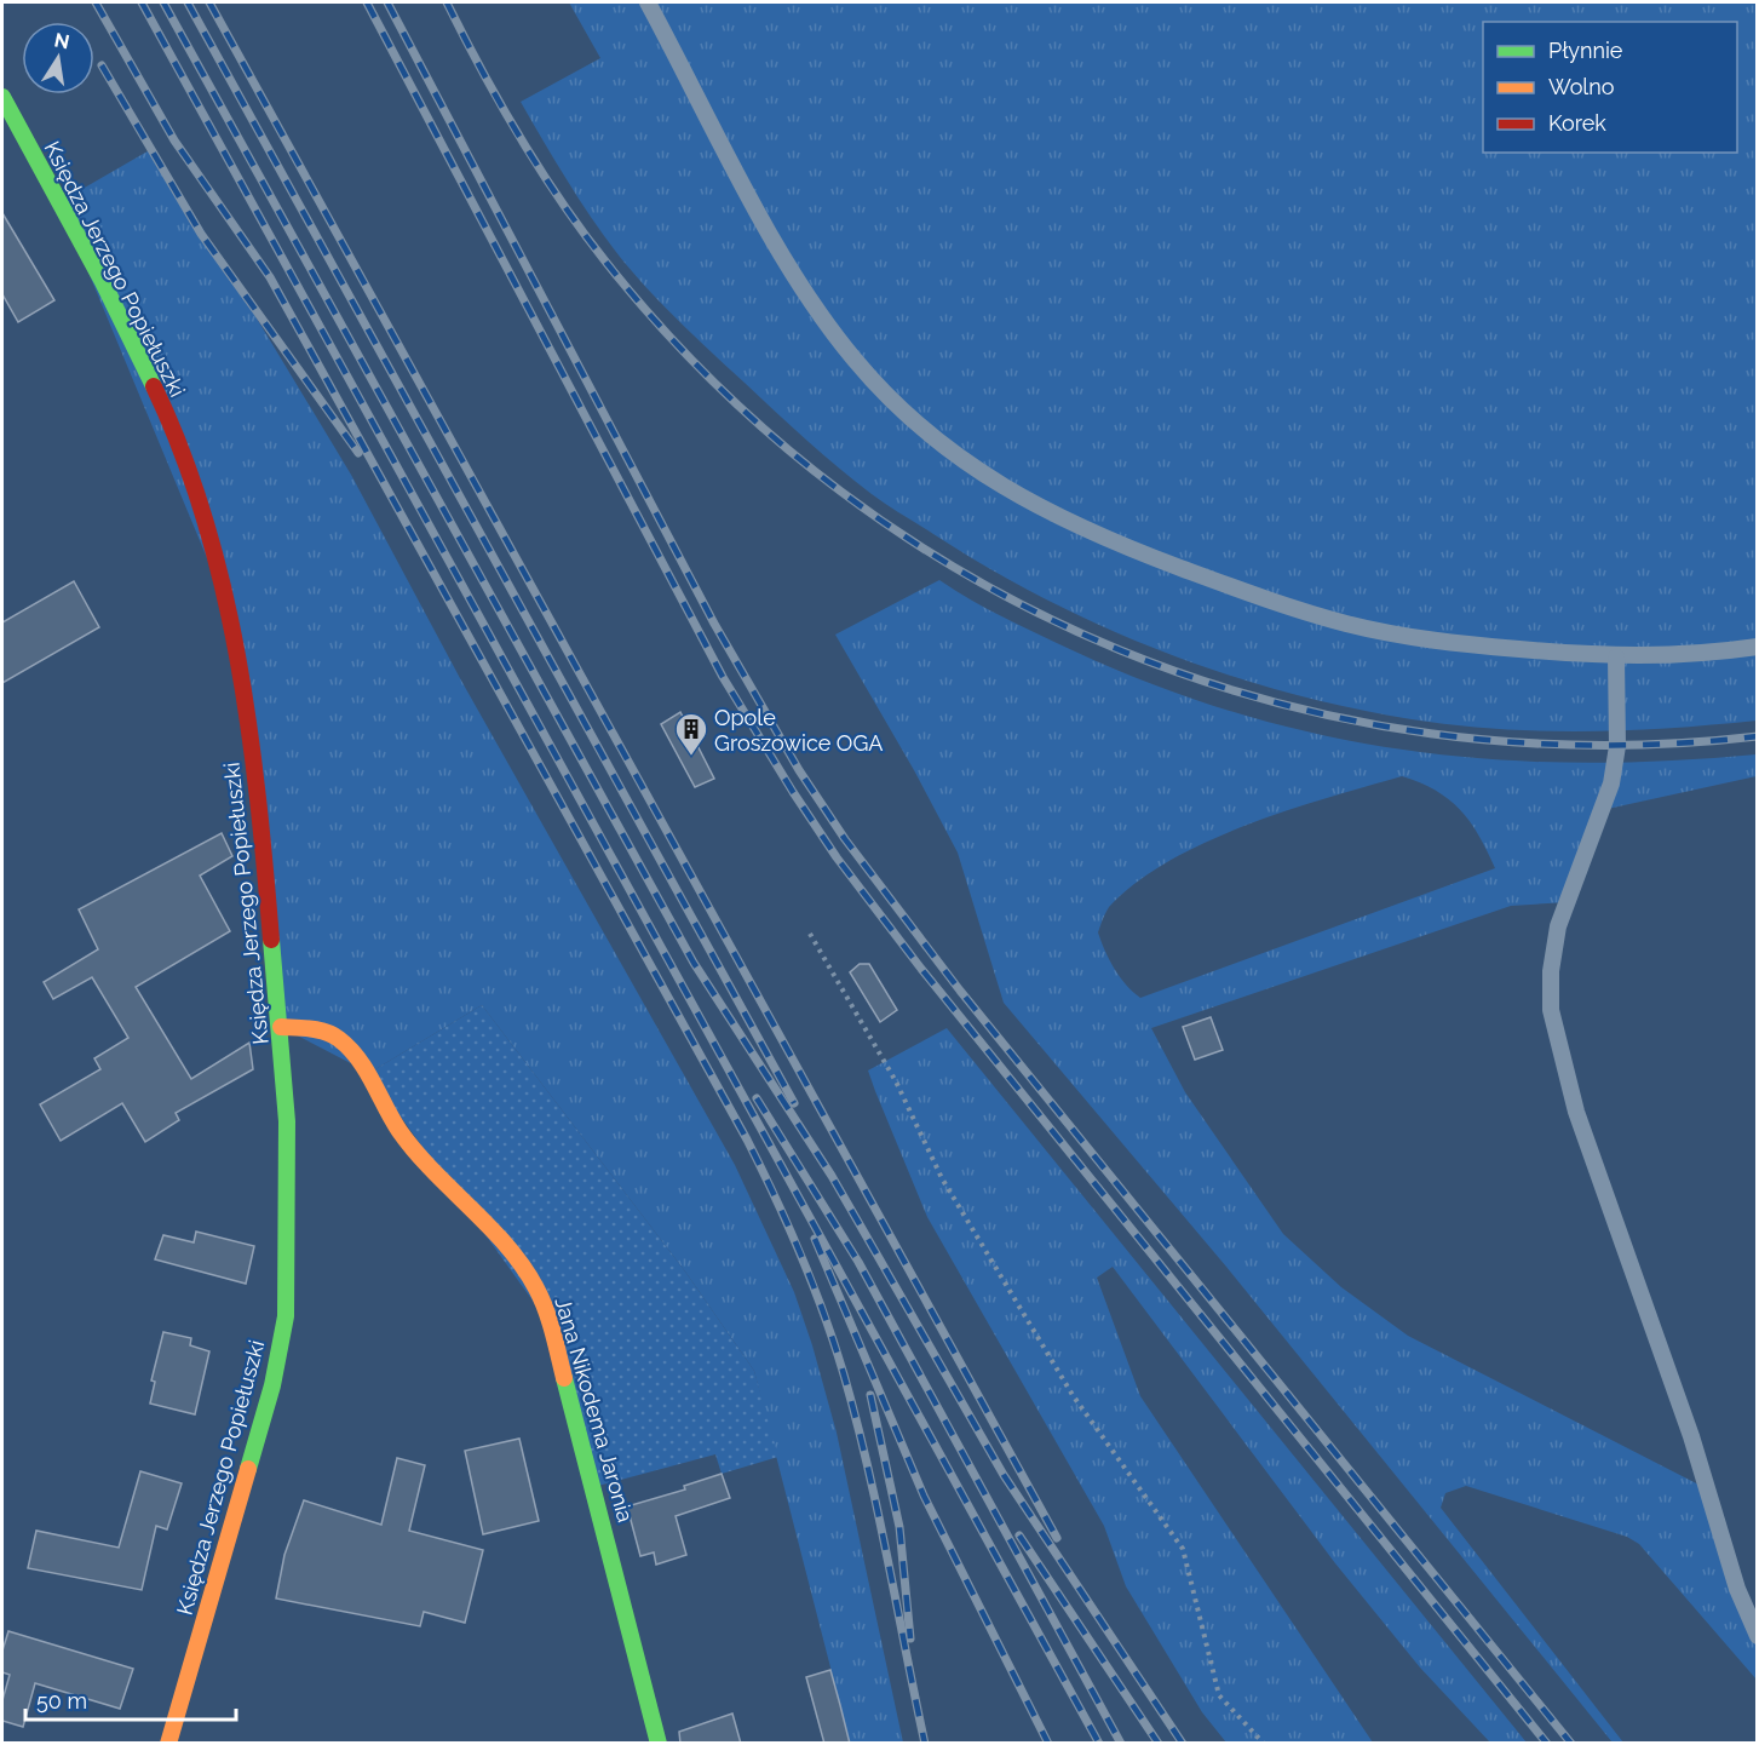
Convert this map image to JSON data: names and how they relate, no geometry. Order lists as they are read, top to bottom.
{
  "streets": {
    "main road": ["Księdza Jerzego Popiełuszki", "Jana Nikodema Jaronia"]
  },
  "crossings": [
    ["Księdza Jerzego Popiełuszki", "Jana Nikodema Jaronia"]
  ],
  "places": {
    "building": ["Opole Groszowice OGA"]
  },
  "legend": ["Płynnie", "Wolno", "Korek"],
  "scale_bar": "50 m",
  "north": "top"
}
